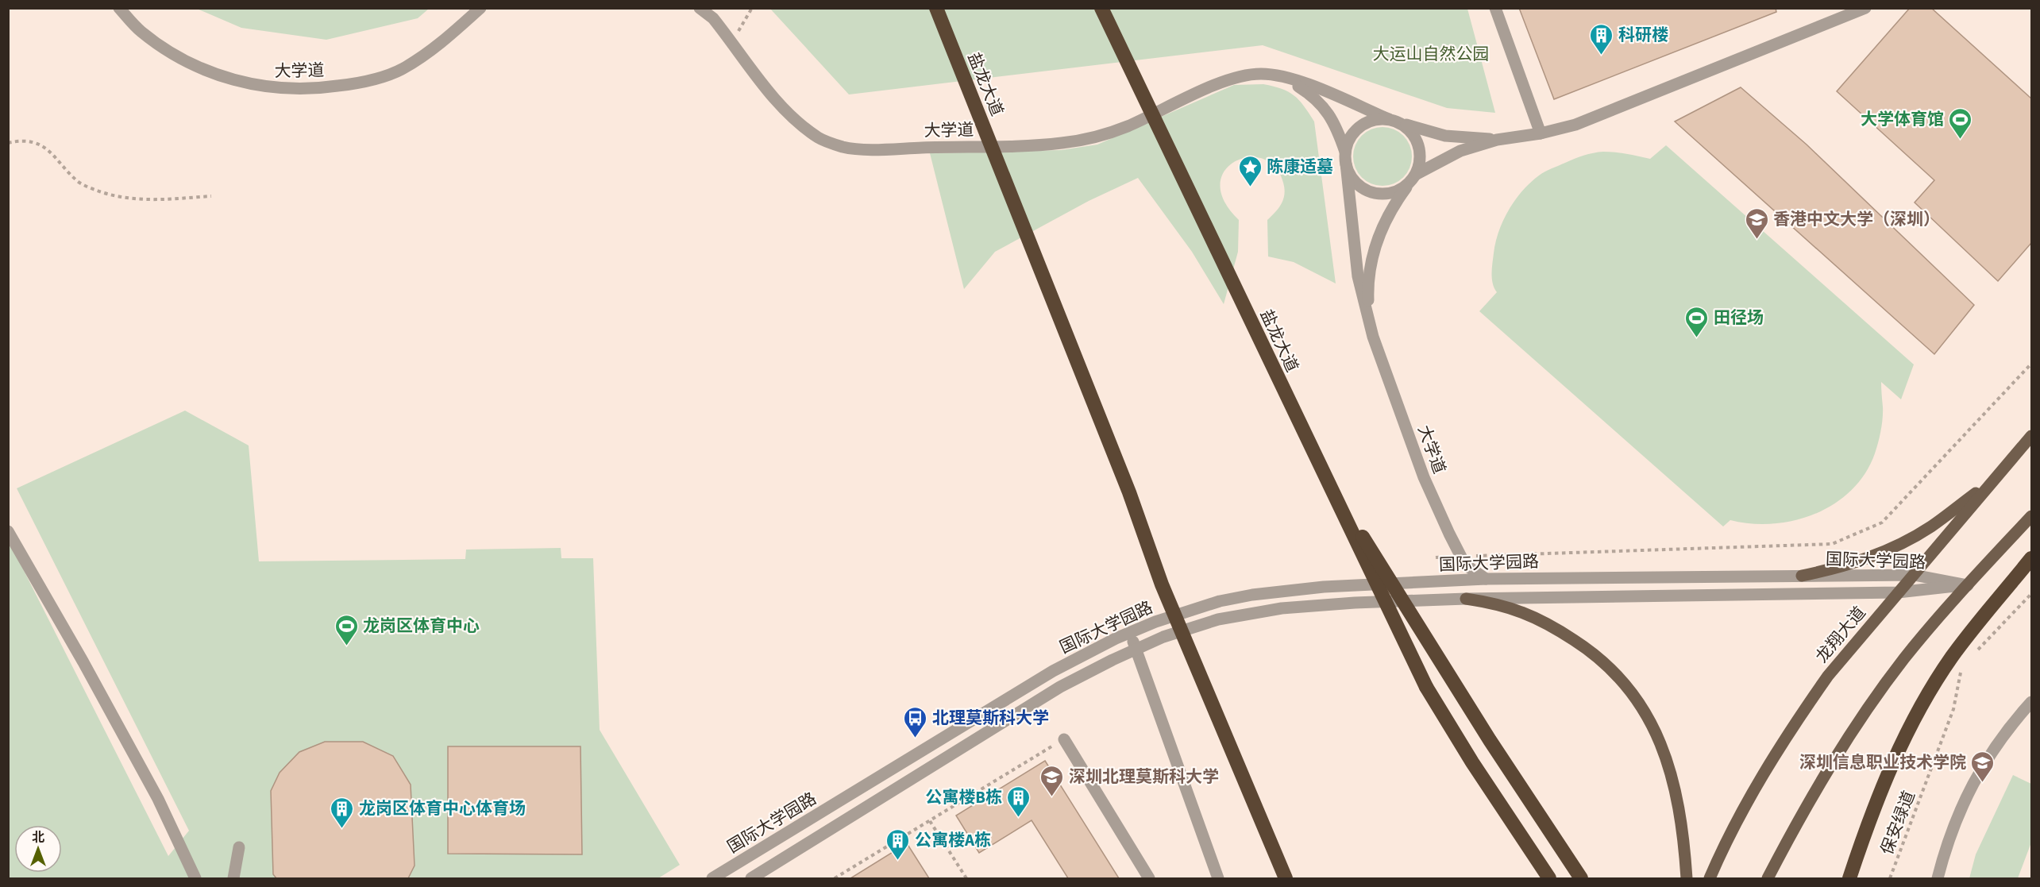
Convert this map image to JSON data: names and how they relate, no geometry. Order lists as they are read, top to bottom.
{
  "streets": {
    "highway": ["盐龙大道"],
    "main road": ["龙翔大道"],
    "street": ["大学道", "国际大学园路"],
    "path": ["保安绿道"]
  },
  "crossings": [
    ["大学道", "国际大学园路"],
    ["国际大学园路", "龙翔大道"]
  ],
  "parks": ["大运山自然公园"],
  "places": {
    "building": [
      "科研楼",
      "公寓楼B栋",
      "龙岗区体育中心体育场",
      "公寓楼A栋"
    ],
    "sports": ["大学体育馆", "田径场", "龙岗区体育中心"],
    "place": ["陈康适墓"],
    "school or university": ["香港中文大学（深圳）", "深圳信息职业技术学院", "深圳北理莫斯科大学"],
    "bus stop": ["北理莫斯科大学"]
  },
  "north": "top"
}
